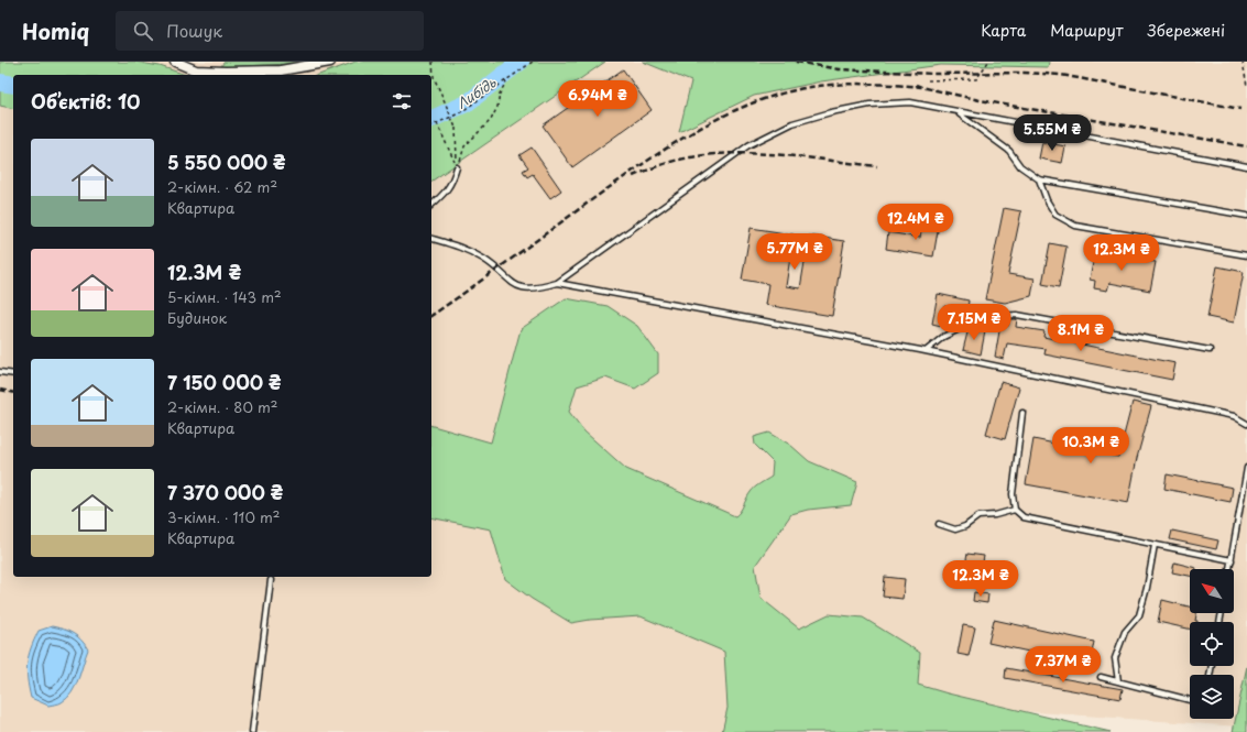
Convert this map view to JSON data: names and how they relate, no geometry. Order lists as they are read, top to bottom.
{
  "water": ["Либідь"],
  "north": "top left",
  "page": {
    "header": "Homiq",
    "search": "Пошук",
    "nav": ["Карта", "Маршрут", "Збережені"],
    "heading": "Об’єктів: 10",
    "price": [
      "6.94M ₴",
      "5.55M ₴",
      "12.4M ₴",
      "5.77M ₴",
      "12.3M ₴",
      "7.15M ₴",
      "8.1M ₴",
      "10.3M ₴",
      "12.3M ₴",
      "7.37M ₴"
    ],
    "list": [
      {
        "name": "5 550 000 ₴",
        "note": "2-кімн. · 62 m² · Квартира"
      },
      {
        "name": "12.3M ₴",
        "note": "5-кімн. · 143 m² · Будинок"
      },
      {
        "name": "7 150 000 ₴",
        "note": "2-кімн. · 80 m² · Квартира"
      },
      {
        "name": "7 370 000 ₴",
        "note": "3-кімн. · 110 m² · Квартира"
      }
    ]
  }
}
